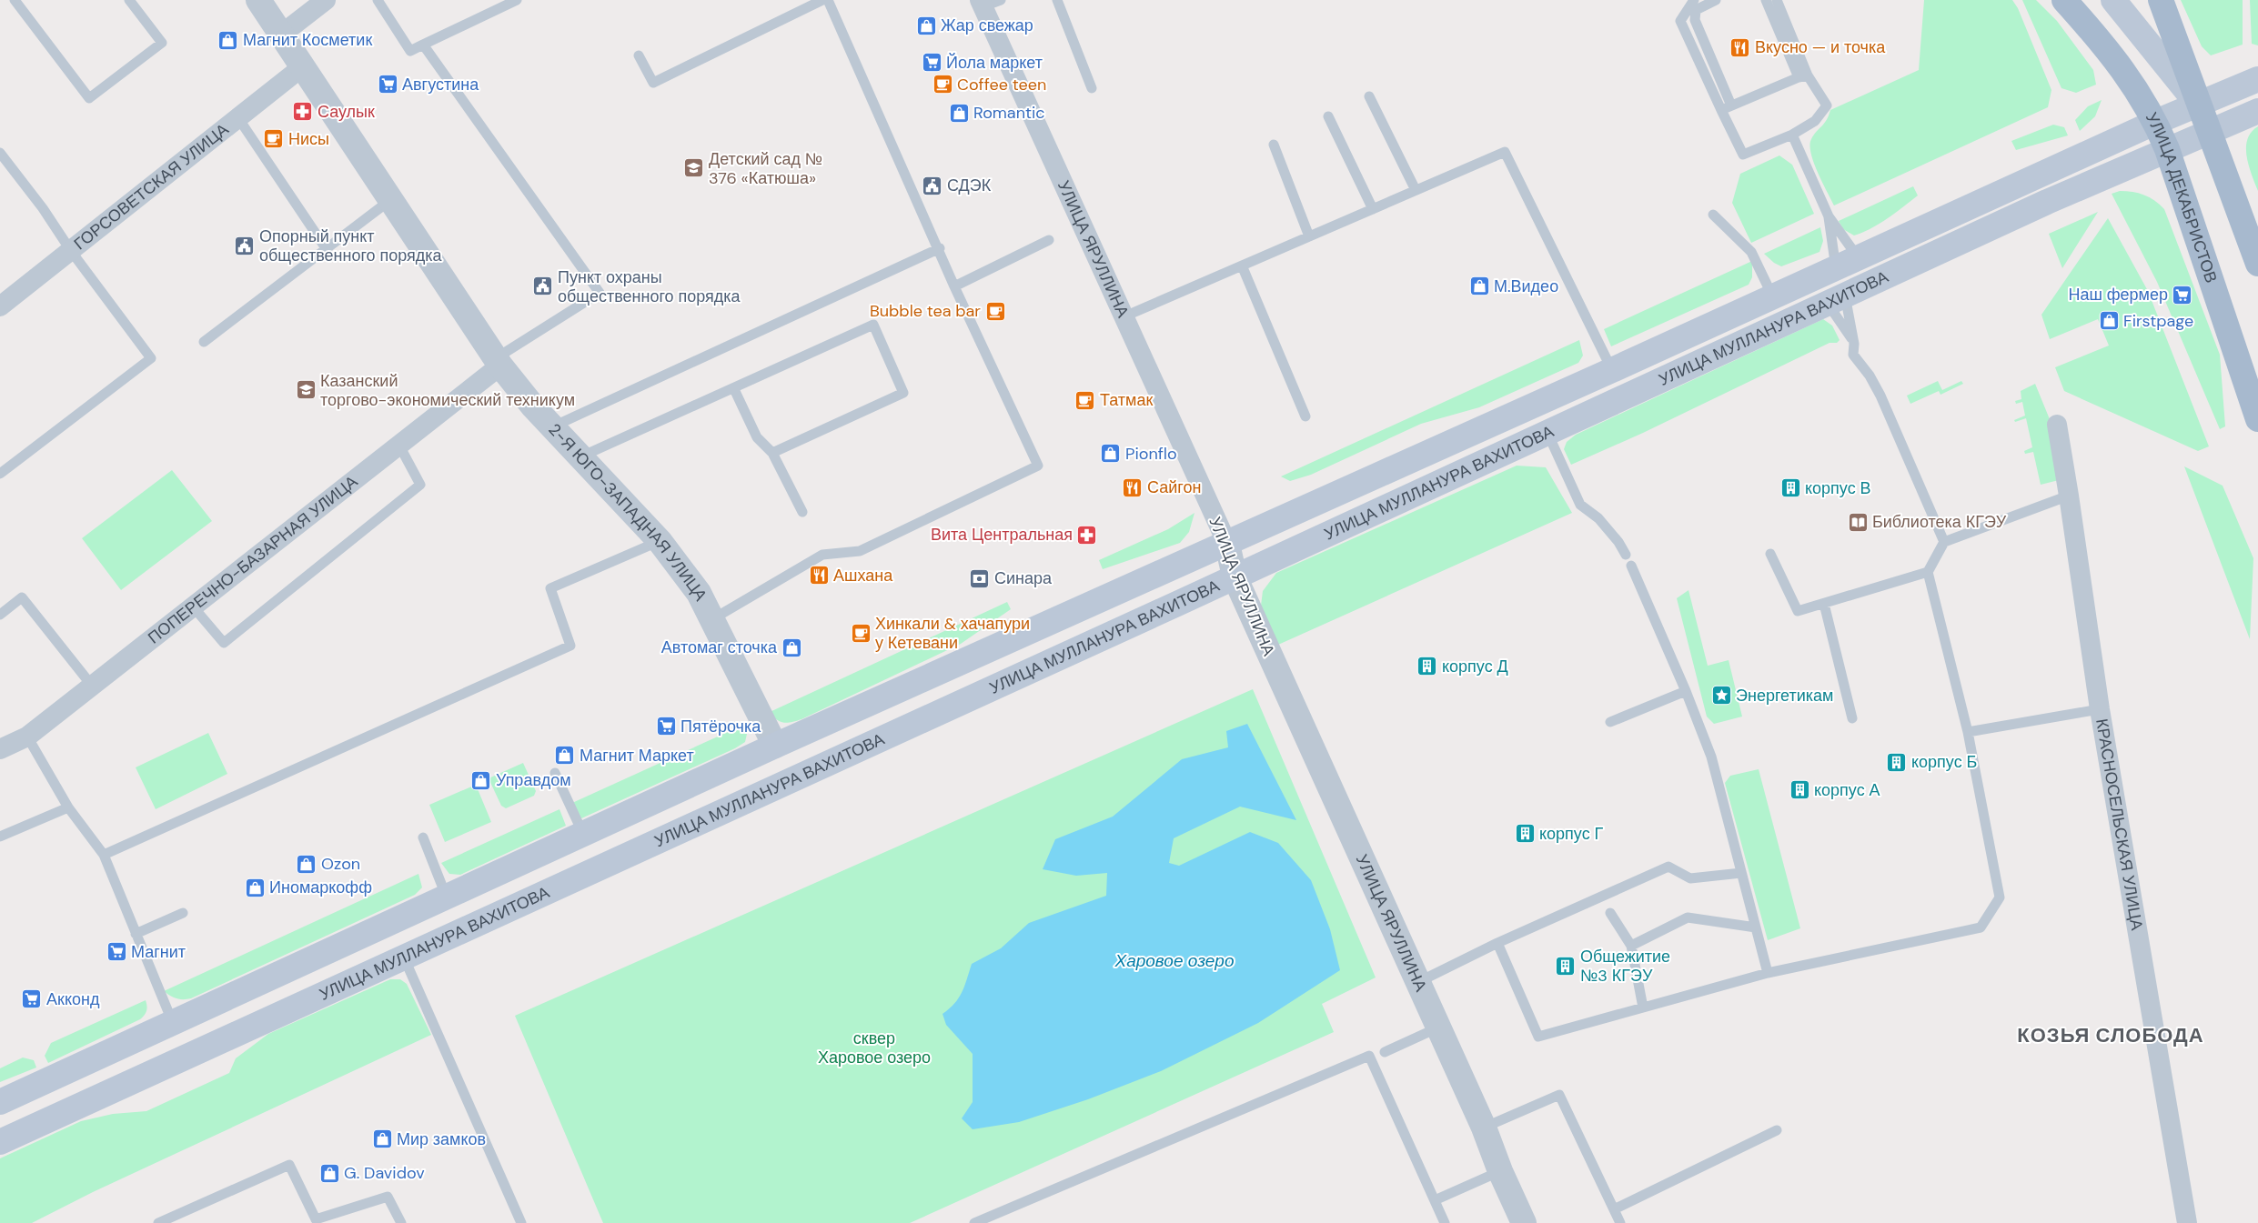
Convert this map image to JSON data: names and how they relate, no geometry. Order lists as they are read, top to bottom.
{
  "streets": {
    "main road": ["УЛИЦА ДЕКАБРИСТОВ", "УЛИЦА МУЛЛАНУРА ВАХИТОВА"],
    "street": [
      "ГОРСОВЕТСКАЯ УЛИЦА",
      "УЛИЦА ЯРУЛЛИНА",
      "2-Я ЮГО-ЗАПАДНАЯ УЛИЦА",
      "ПОПЕРЕЧНО-БАЗАРНАЯ УЛИЦА",
      "КРАСНОСЕЛЬСКАЯ УЛИЦА"
    ]
  },
  "crossings": [
    ["ГОРСОВЕТСКАЯ УЛИЦА", "2-Я ЮГО-ЗАПАДНАЯ УЛИЦА"],
    ["УЛИЦА ДЕКАБРИСТОВ", "УЛИЦА МУЛЛАНУРА ВАХИТОВА"],
    ["УЛИЦА ЯРУЛЛИНА", "УЛИЦА МУЛЛАНУРА ВАХИТОВА"],
    ["УЛИЦА МУЛЛАНУРА ВАХИТОВА", "2-Я ЮГО-ЗАПАДНАЯ УЛИЦА"],
    ["2-Я ЮГО-ЗАПАДНАЯ УЛИЦА", "ПОПЕРЕЧНО-БАЗАРНАЯ УЛИЦА"]
  ],
  "districts": ["КОЗЬЯ СЛОБОДА"],
  "water": ["Харовое озеро"],
  "parks": ["сквер Харовое озеро"],
  "places": {
    "shop": [
      "Жар свежар",
      "Магнит Косметик",
      "Romantic",
      "М.Видео",
      "Firstpage",
      "Pionflo",
      "Автомаг сточка",
      "Магнит Маркет",
      "Управдом",
      "Ozon",
      "Иномаркофф",
      "Мир замков",
      "G. Davidov"
    ],
    "restaurant": ["Вкусно — и точка", "Сайгон", "Ашхана"],
    "supermarket": [
      "Йола маркет",
      "Августина",
      "Наш фермер",
      "Пятёрочка",
      "Магнит",
      "Акконд"
    ],
    "cafe": [
      "Coffee teen",
      "Нисы",
      "Bubble tea bar",
      "Татмак",
      "Хинкали & хачапури у Кетевани"
    ],
    "pharmacy": ["Саулык", "Вита Центральная"],
    "school or university": ["Детский сад № 376 «Катюша»", "Казанский торгово-экономический техникум"],
    "public building": ["СДЭК", "Опорный пункт общественного порядка", "Пункт охраны общественного порядка"],
    "building": [
      "корпус В",
      "корпус Д",
      "корпус Б",
      "корпус А",
      "корпус Г",
      "Общежитие №3 КГЭУ"
    ],
    "library": ["Библиотека КГЭУ"],
    "bank": ["Синара"],
    "place": ["Энергетикам"]
  }
}
